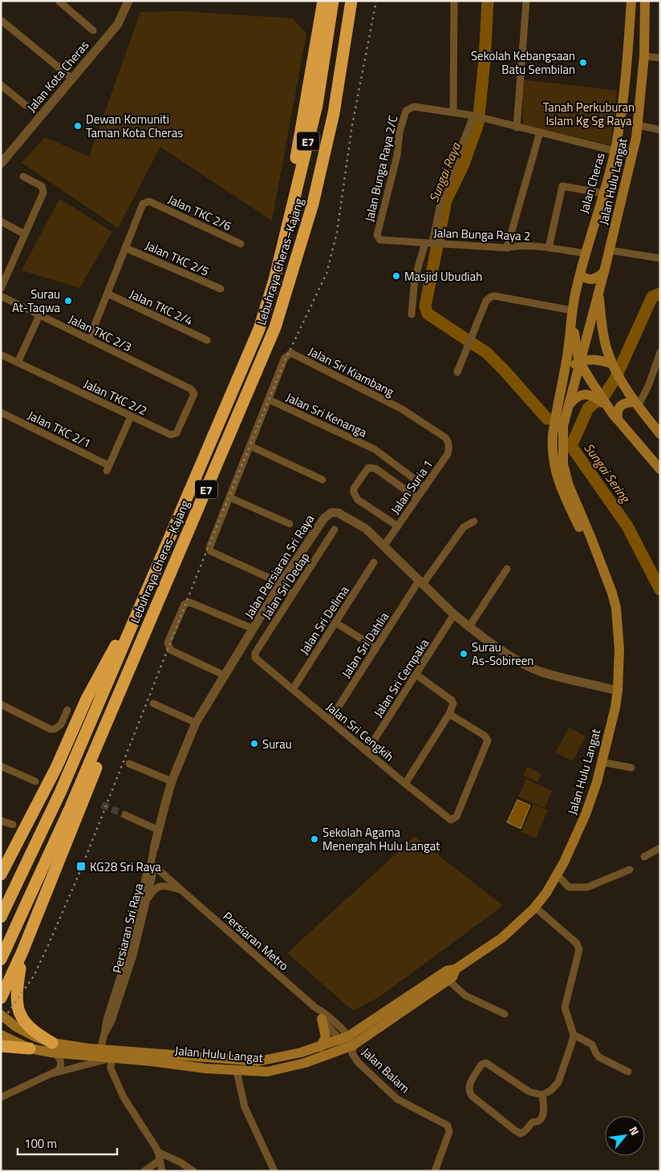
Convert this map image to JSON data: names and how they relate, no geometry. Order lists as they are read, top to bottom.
{
  "streets": {
    "highway": ["E7", "Lebuhraya Cheras–Kajang"],
    "main road": ["Jalan Hulu Langat", "Jalan Cheras"],
    "street": [
      "Jalan Kota Cheras",
      "Jalan Bunga Raya 2/C",
      "Jalan TKC 2/6",
      "Jalan Bunga Raya 2",
      "Jalan TKC 2/5",
      "Jalan TKC 2/4",
      "Jalan TKC 2/3",
      "Jalan Sri Kiambang",
      "Jalan TKC 2/2",
      "Jalan Sri Kenanga",
      "Jalan TKC 2/1",
      "Jalan Suria 1",
      "Jalan Persiaran Sri Raya",
      "Jalan Sri Dedap",
      "Jalan Sri Delima",
      "Jalan Sri Dahlia",
      "Jalan Sri Cempaka",
      "Jalan Sri Cengkih",
      "Persiaran Sri Raya",
      "Persiaran Metro",
      "Jalan Balam"
    ]
  },
  "crossings": [
    ["Jalan Bunga Raya 2/C", "Jalan Bunga Raya 2"],
    ["Jalan Hulu Langat", "Jalan Cheras"],
    ["Jalan Hulu Langat", "Jalan Persiaran Sri Raya"],
    ["Jalan Hulu Langat", "Persiaran Sri Raya"],
    ["Jalan Hulu Langat", "Persiaran Metro"],
    ["Jalan Hulu Langat", "Jalan Balam"],
    ["Jalan Cheras", "Jalan Bunga Raya 2"],
    ["Jalan TKC 2/6", "Jalan TKC 2/5"],
    ["Jalan TKC 2/3", "Jalan TKC 2/2"],
    ["Jalan Sri Kiambang", "Jalan Sri Kenanga"],
    ["Jalan Sri Kiambang", "Jalan Suria 1"],
    ["Jalan TKC 2/2", "Jalan TKC 2/1"],
    ["Jalan Sri Kenanga", "Jalan Suria 1"],
    ["Jalan Suria 1", "Jalan Persiaran Sri Raya"],
    ["Jalan Persiaran Sri Raya", "Jalan Sri Dahlia"],
    ["Jalan Persiaran Sri Raya", "Jalan Sri Cempaka"],
    ["Jalan Persiaran Sri Raya", "Persiaran Sri Raya"],
    ["Jalan Persiaran Sri Raya", "Persiaran Metro"],
    ["Jalan Sri Dedap", "Jalan Sri Cengkih"],
    ["Jalan Sri Delima", "Jalan Sri Cengkih"],
    ["Jalan Sri Dahlia", "Jalan Sri Cengkih"],
    ["Jalan Sri Cempaka", "Jalan Sri Cengkih"],
    ["Persiaran Sri Raya", "Persiaran Metro"],
    ["Persiaran Metro", "Jalan Balam"]
  ],
  "water": ["Sungai Raya", "Sungai Sering"],
  "parks": ["Tanah Perkuburan Islam Kg Sg Raya"],
  "places": {
    "other": [
      "Sekolah Kebangsaan Batu Sembilan",
      "Dewan Komuniti Taman Kota Cheras",
      "Masjid Ubudiah",
      "Surau At-Taqwa",
      "Surau As-Sobireen",
      "Surau",
      "Sekolah Agama Menengah Hulu Langat"
    ],
    "transit": ["KG28 Sri Raya"]
  },
  "scale_bar": "100 m",
  "north": "top right"
}
